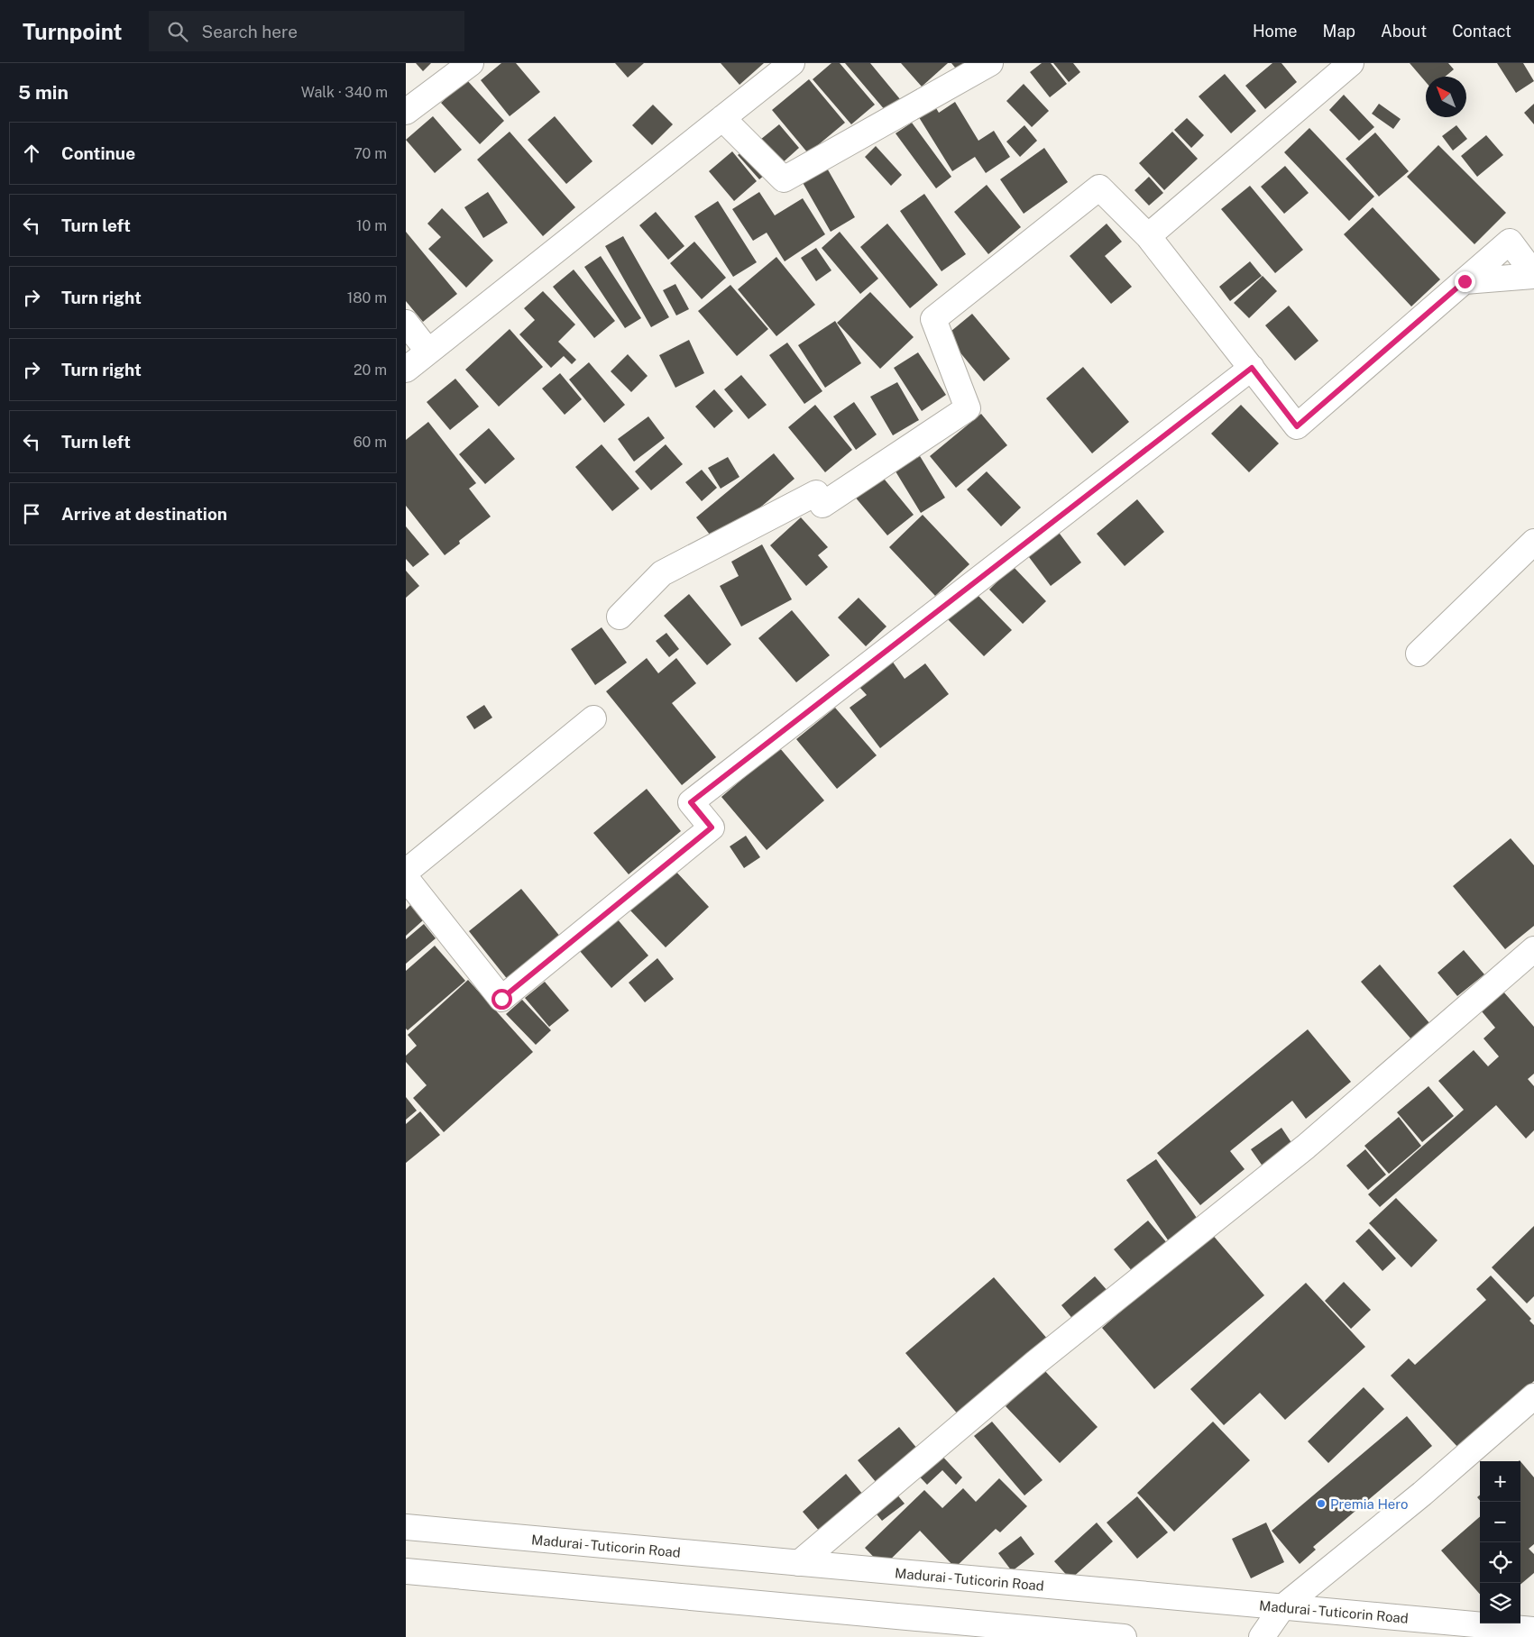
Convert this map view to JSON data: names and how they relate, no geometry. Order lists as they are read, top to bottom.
{
  "streets": {
    "street": ["Madurai - Tuticorin Road"]
  },
  "places": ["Premia Hero"],
  "north": "top left",
  "page": {
    "header": "Turnpoint",
    "search": "Search here",
    "nav": [
      "Home",
      "Map",
      "About",
      "Contact"
    ],
    "heading": ["5 min", "Walk · 340 m"],
    "list": [
      ["Continue", "70 m"],
      ["Turn left", "10 m"],
      ["Turn right", "180 m"],
      ["Turn right", "20 m"],
      ["Turn left", "60 m"],
      "Arrive at destination"
    ],
    "map_buttons": ["+", "−"]
  }
}
